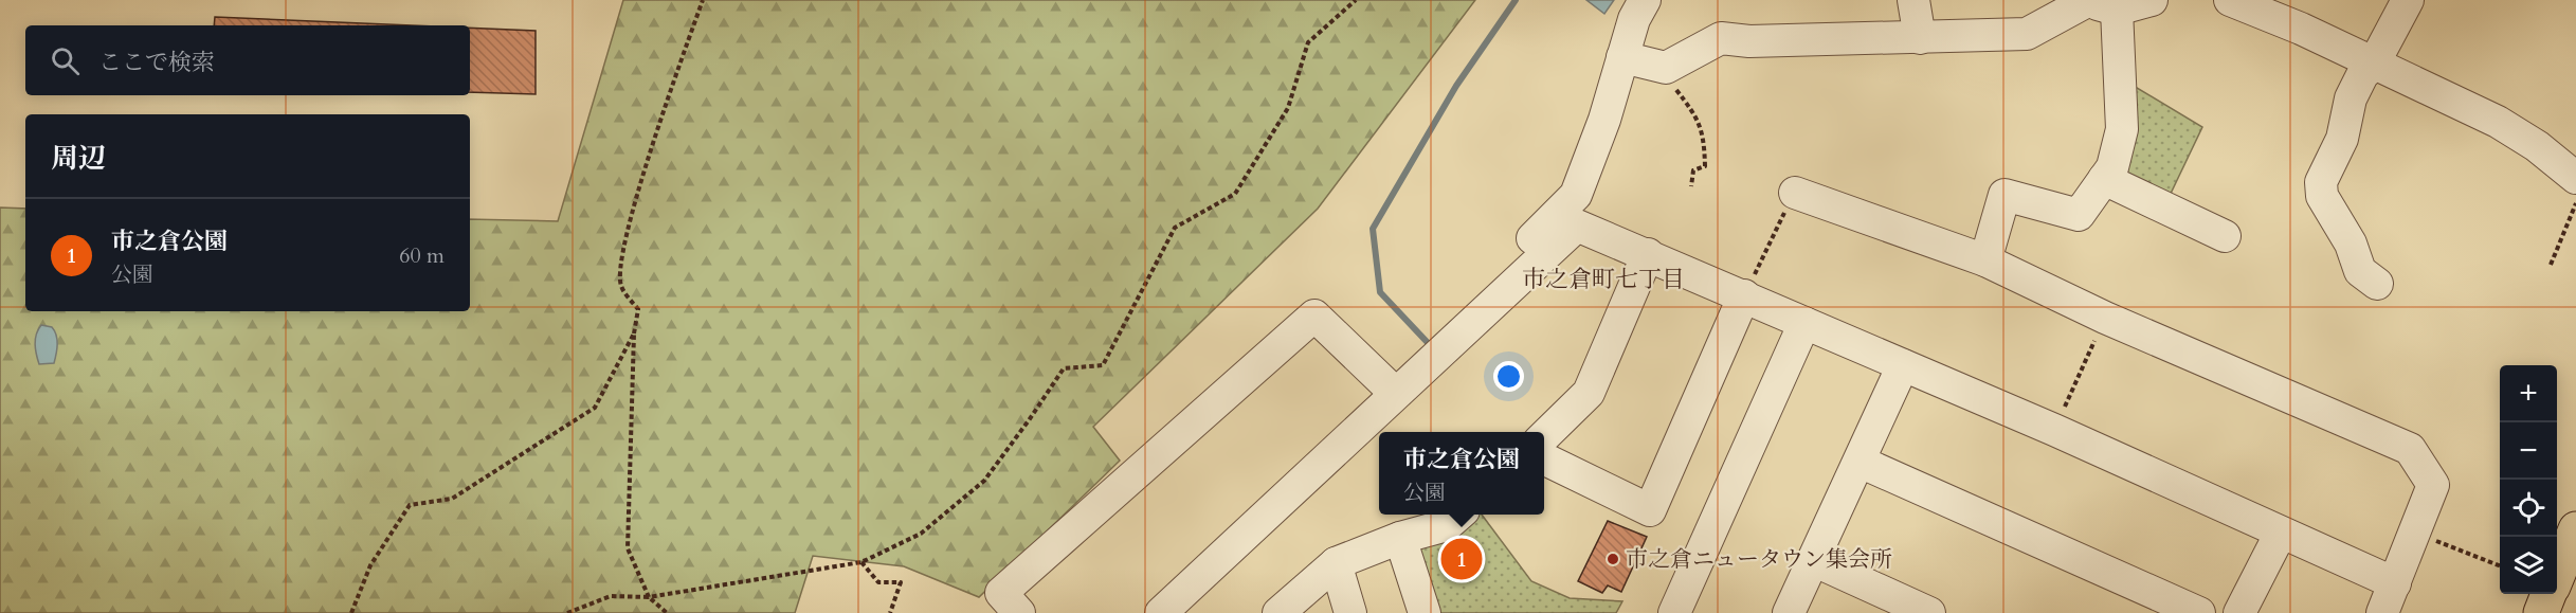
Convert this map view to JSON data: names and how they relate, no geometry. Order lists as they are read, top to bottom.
{
  "districts": ["市之倉町七丁目"],
  "places": ["市之倉ニュータウン集会所"],
  "page": {
    "search": "ここで検索",
    "heading": "周辺",
    "list": [
      {
        "mark": "1",
        "name": "市之倉公園",
        "note": "公園",
        "value": "60 m"
      }
    ],
    "map_buttons": ["+", "−"],
    "popup": ["市之倉公園", "公園"],
    "pins": "1"
  }
}
